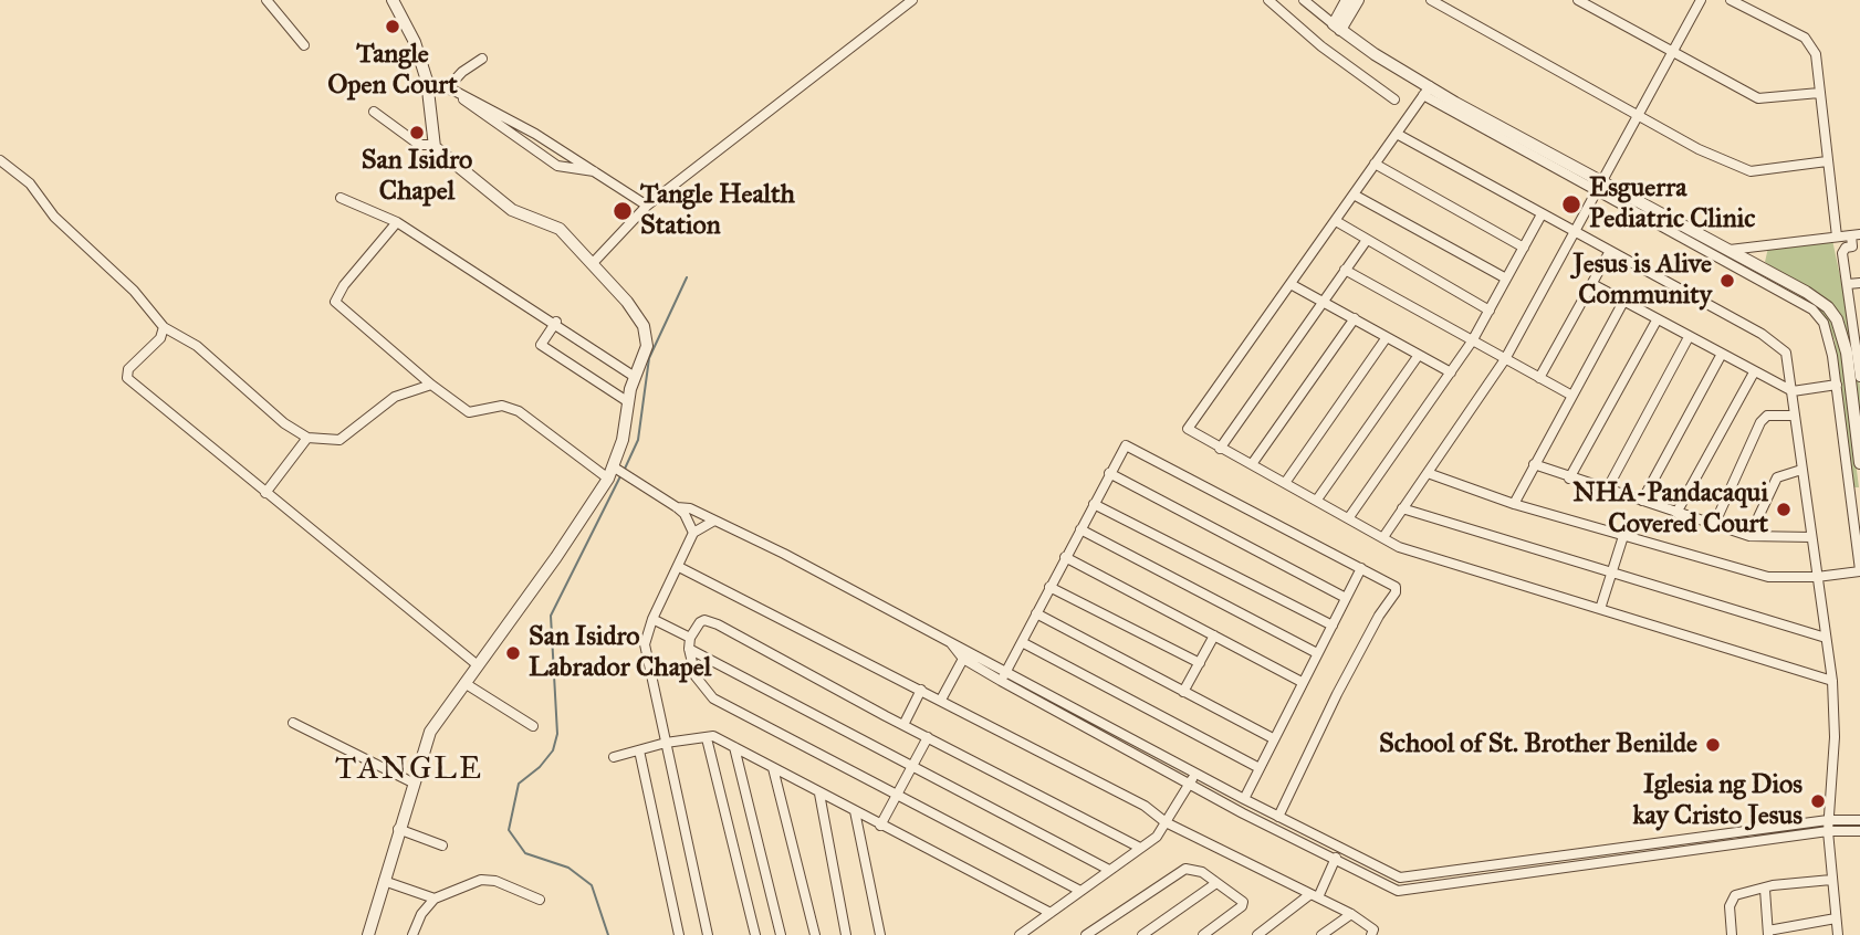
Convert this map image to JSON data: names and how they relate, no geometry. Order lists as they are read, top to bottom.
{
  "districts": ["TANGLE"],
  "places": [
    "Tangle Open Court",
    "San Isidro Chapel",
    "Esguerra Pediatric Clinic",
    "Tangle Health Station",
    "Jesus is Alive Community",
    "NHA-Pandacaqui Covered Court",
    "San Isidro Labrador Chapel",
    "School of St. Brother Benilde",
    "Iglesia ng Dios kay Cristo Jesus"
  ]
}
